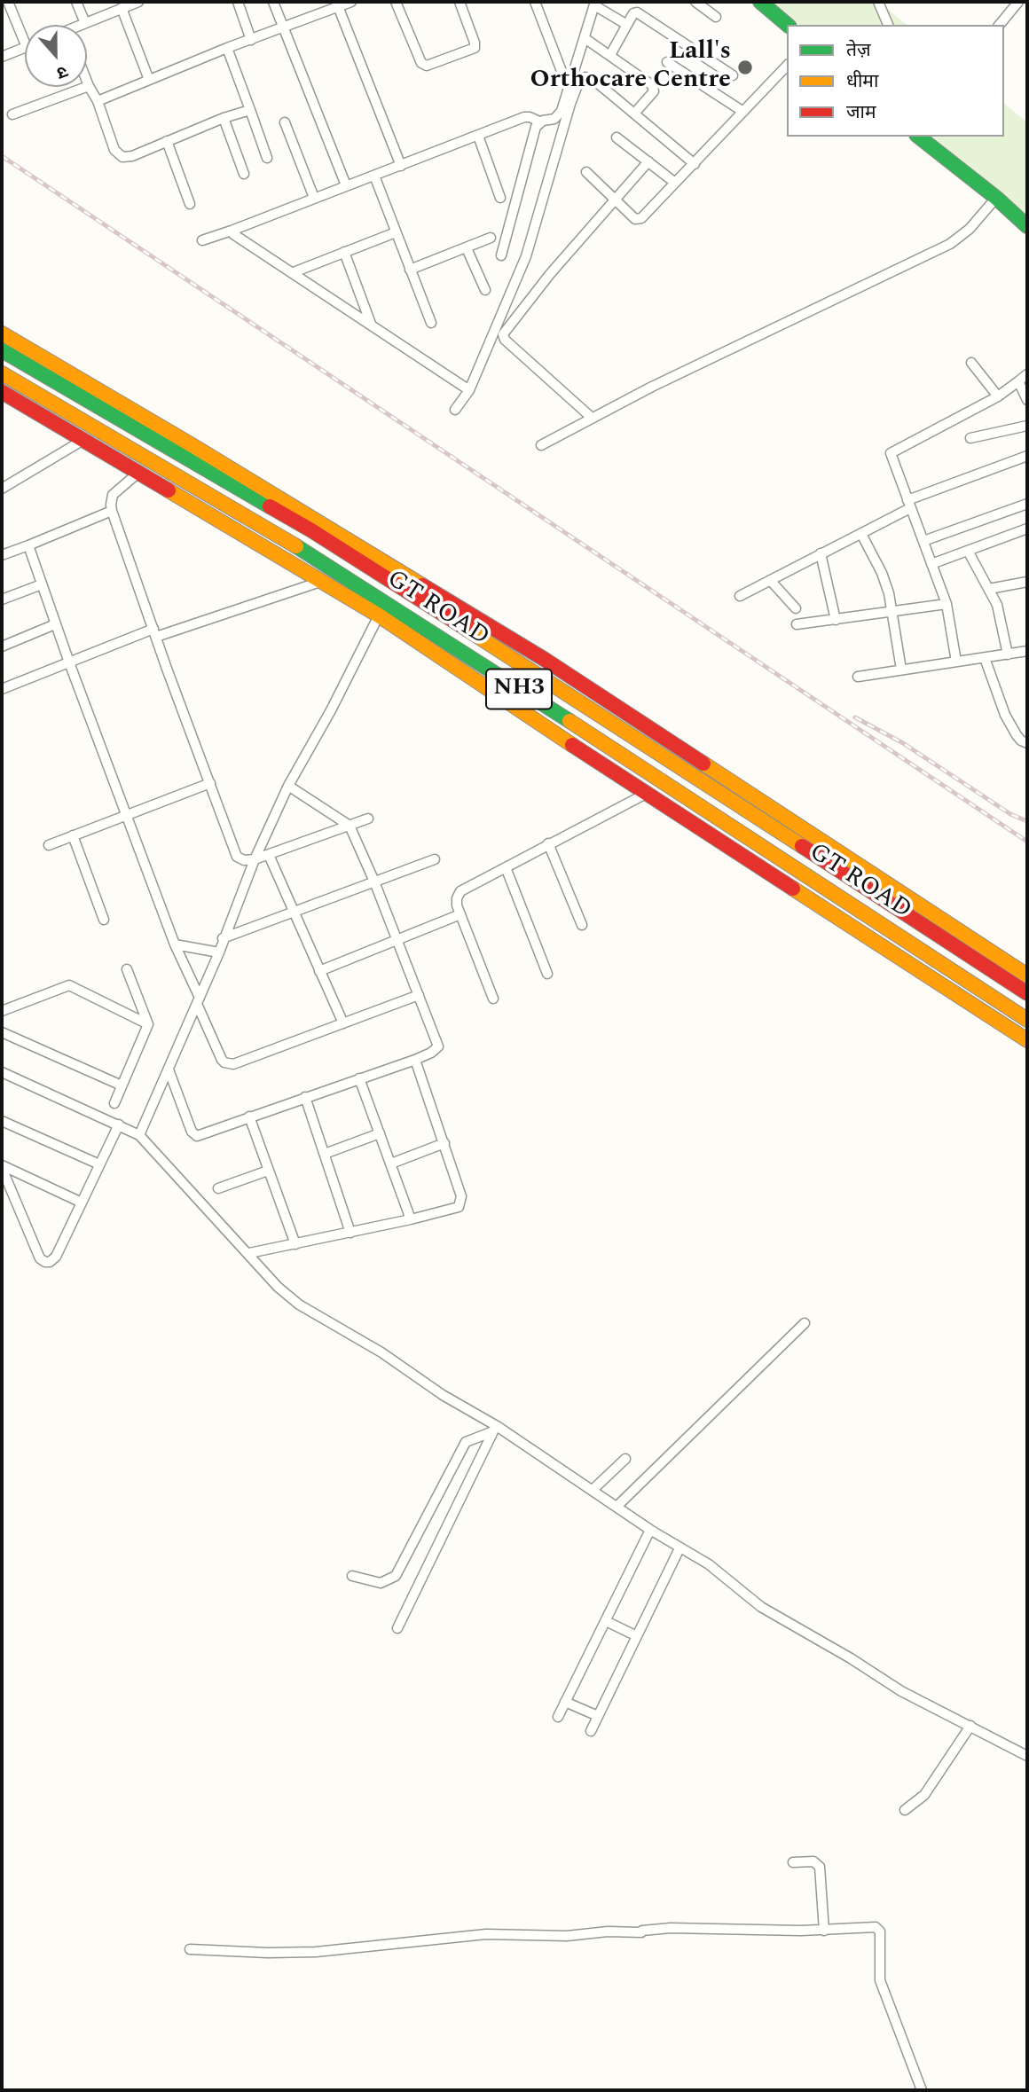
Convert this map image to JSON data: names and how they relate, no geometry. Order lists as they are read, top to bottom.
{
  "streets": {
    "main road": ["GT ROAD", "NH3"]
  },
  "places": ["Lall's Orthocare Centre"],
  "legend": ["तेज़", "धीमा", "जाम"],
  "north": "bottom"
}
